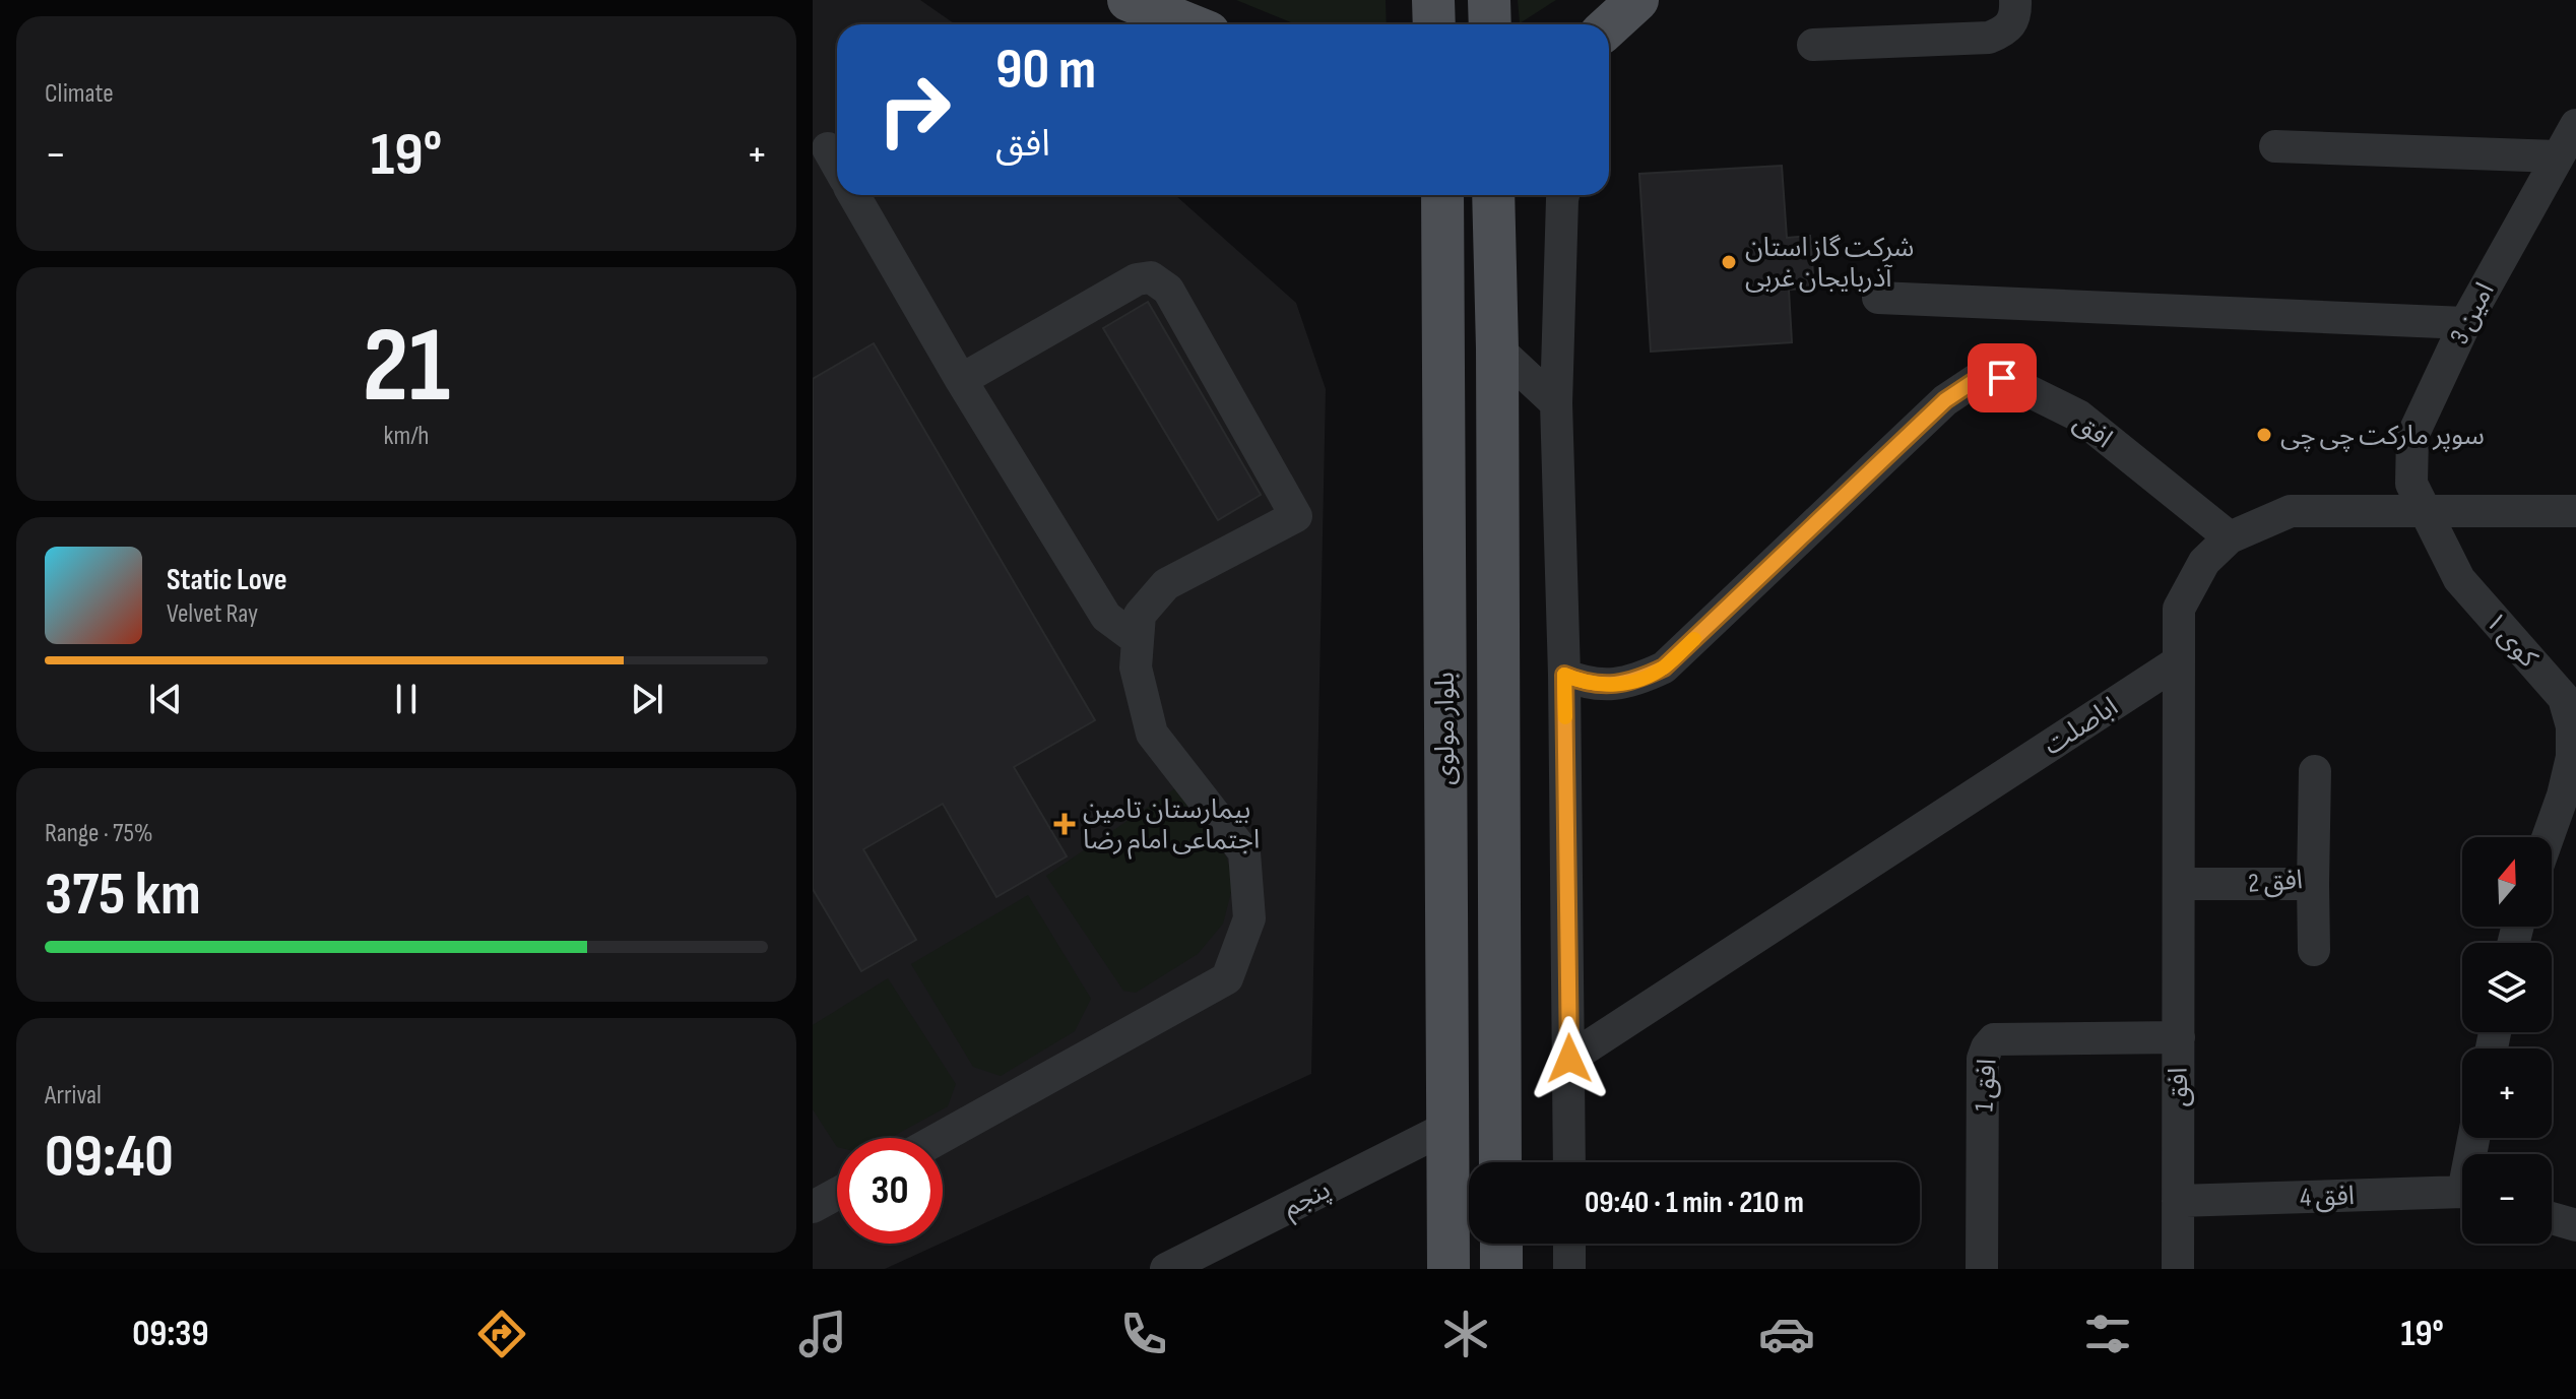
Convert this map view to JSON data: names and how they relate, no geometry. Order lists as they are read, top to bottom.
{
  "streets": {
    "main road": ["بلوار مولوی"],
    "street": [
      "امین 3",
      "افق",
      "کوی ۱",
      "اباصلت",
      "افق 2",
      "افق 1",
      "افق 4",
      "پنجم"
    ]
  },
  "crossings": [
    ["امین 3", "کوی ۱"],
    ["افق", "اباصلت"],
    ["افق", "افق 2"],
    ["افق", "افق 1"],
    ["افق", "افق 4"],
    ["بلوار مولوی", "پنجم"]
  ],
  "places": {
    "other": ["شرکت گاز استان آذربایجان غربی", "سوپر مارکت چی چی"],
    "health": ["بیمارستان تامین اجتماعی امام رضا"]
  },
  "north": "top",
  "page": {
    "tile": [
      "Climate",
      ["21", "km/h"],
      ["Range · 75%", "375 km"],
      ["Arrival", "09:40"]
    ],
    "turn": ["90 m", "افق"],
    "heat": ["−", "19°", "+"],
    "song": ["Static Love", "Velvet Ray"],
    "map_buttons": ["+", "−"],
    "limit": "30",
    "trip": "09:40 · 1 min · 210 m",
    "tabs": ["09:39", "19°"]
  }
}
